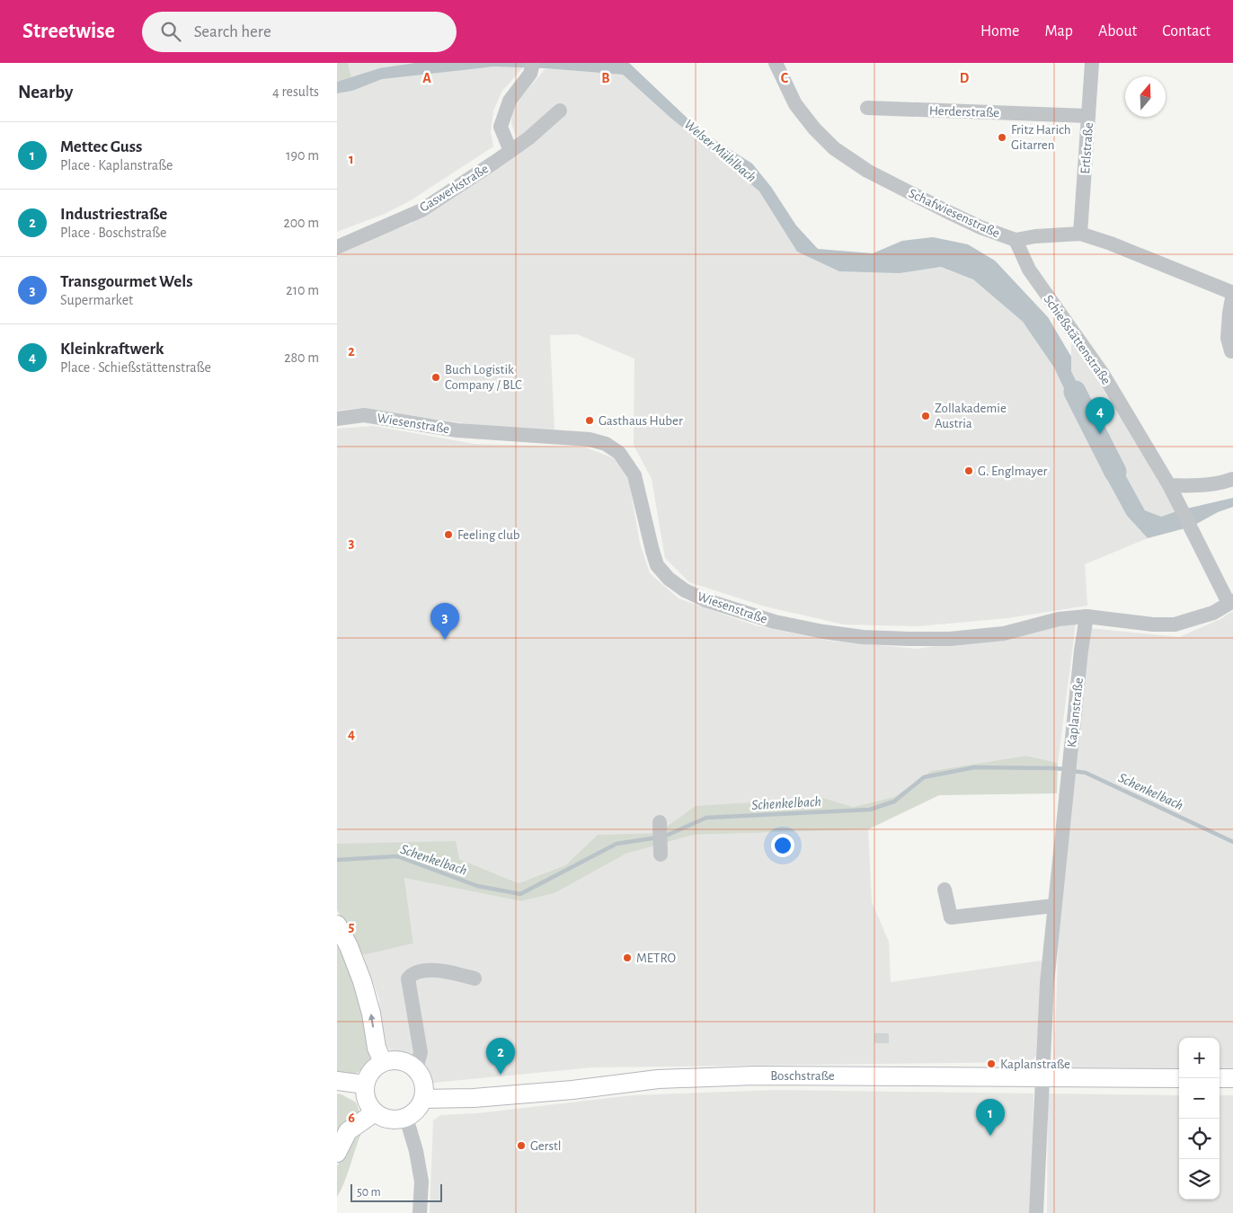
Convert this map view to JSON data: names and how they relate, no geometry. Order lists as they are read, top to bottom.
{
  "streets": {
    "main road": ["Boschstraße"],
    "street": [
      "Herderstraße",
      "Ertlstraße",
      "Gaswerkstraße",
      "Schafwiesenstraße",
      "Schießstättenstraße",
      "Wiesenstraße",
      "Kaplanstraße"
    ]
  },
  "crossings": [
    ["Herderstraße", "Ertlstraße"],
    ["Ertlstraße", "Schafwiesenstraße"],
    ["Schafwiesenstraße", "Schießstättenstraße"],
    ["Schießstättenstraße", "Wiesenstraße"],
    ["Schießstättenstraße", "Kaplanstraße"],
    ["Wiesenstraße", "Kaplanstraße"],
    ["Kaplanstraße", "Boschstraße"]
  ],
  "water": ["Welser Mühlbach", "Schenkelbach"],
  "places": [
    "Fritz Harich Gitarren",
    "Buch Logistik Company / BLC",
    "Zollakademie Austria",
    "Gasthaus Huber",
    "G. Englmayer",
    "Feeling club",
    "METRO",
    "Kaplanstraße",
    "Gerstl"
  ],
  "scale_bar": "50 m",
  "north": "top",
  "page": {
    "header": "Streetwise",
    "search": "Search here",
    "nav": [
      "Home",
      "Map",
      "About",
      "Contact"
    ],
    "heading": ["Nearby", "4 results"],
    "list": [
      {
        "mark": "1",
        "name": "Mettec Guss",
        "note": "Place · Kaplanstraße",
        "value": "190 m"
      },
      {
        "mark": "2",
        "name": "Industriestraße",
        "note": "Place · Boschstraße",
        "value": "200 m"
      },
      {
        "mark": "3",
        "name": "Transgourmet Wels",
        "note": "Supermarket",
        "value": "210 m"
      },
      {
        "mark": "4",
        "name": "Kleinkraftwerk",
        "note": "Place · Schießstättenstraße",
        "value": "280 m"
      }
    ],
    "pins": [
      "4",
      "3",
      "2",
      "1"
    ],
    "map_buttons": ["+", "−"],
    "scale": "50 m"
  },
  "grid": {
    "columns": [
      "A",
      "B",
      "C",
      "D"
    ],
    "rows": [
      "1",
      "2",
      "3",
      "4",
      "5",
      "6"
    ]
  }
}
